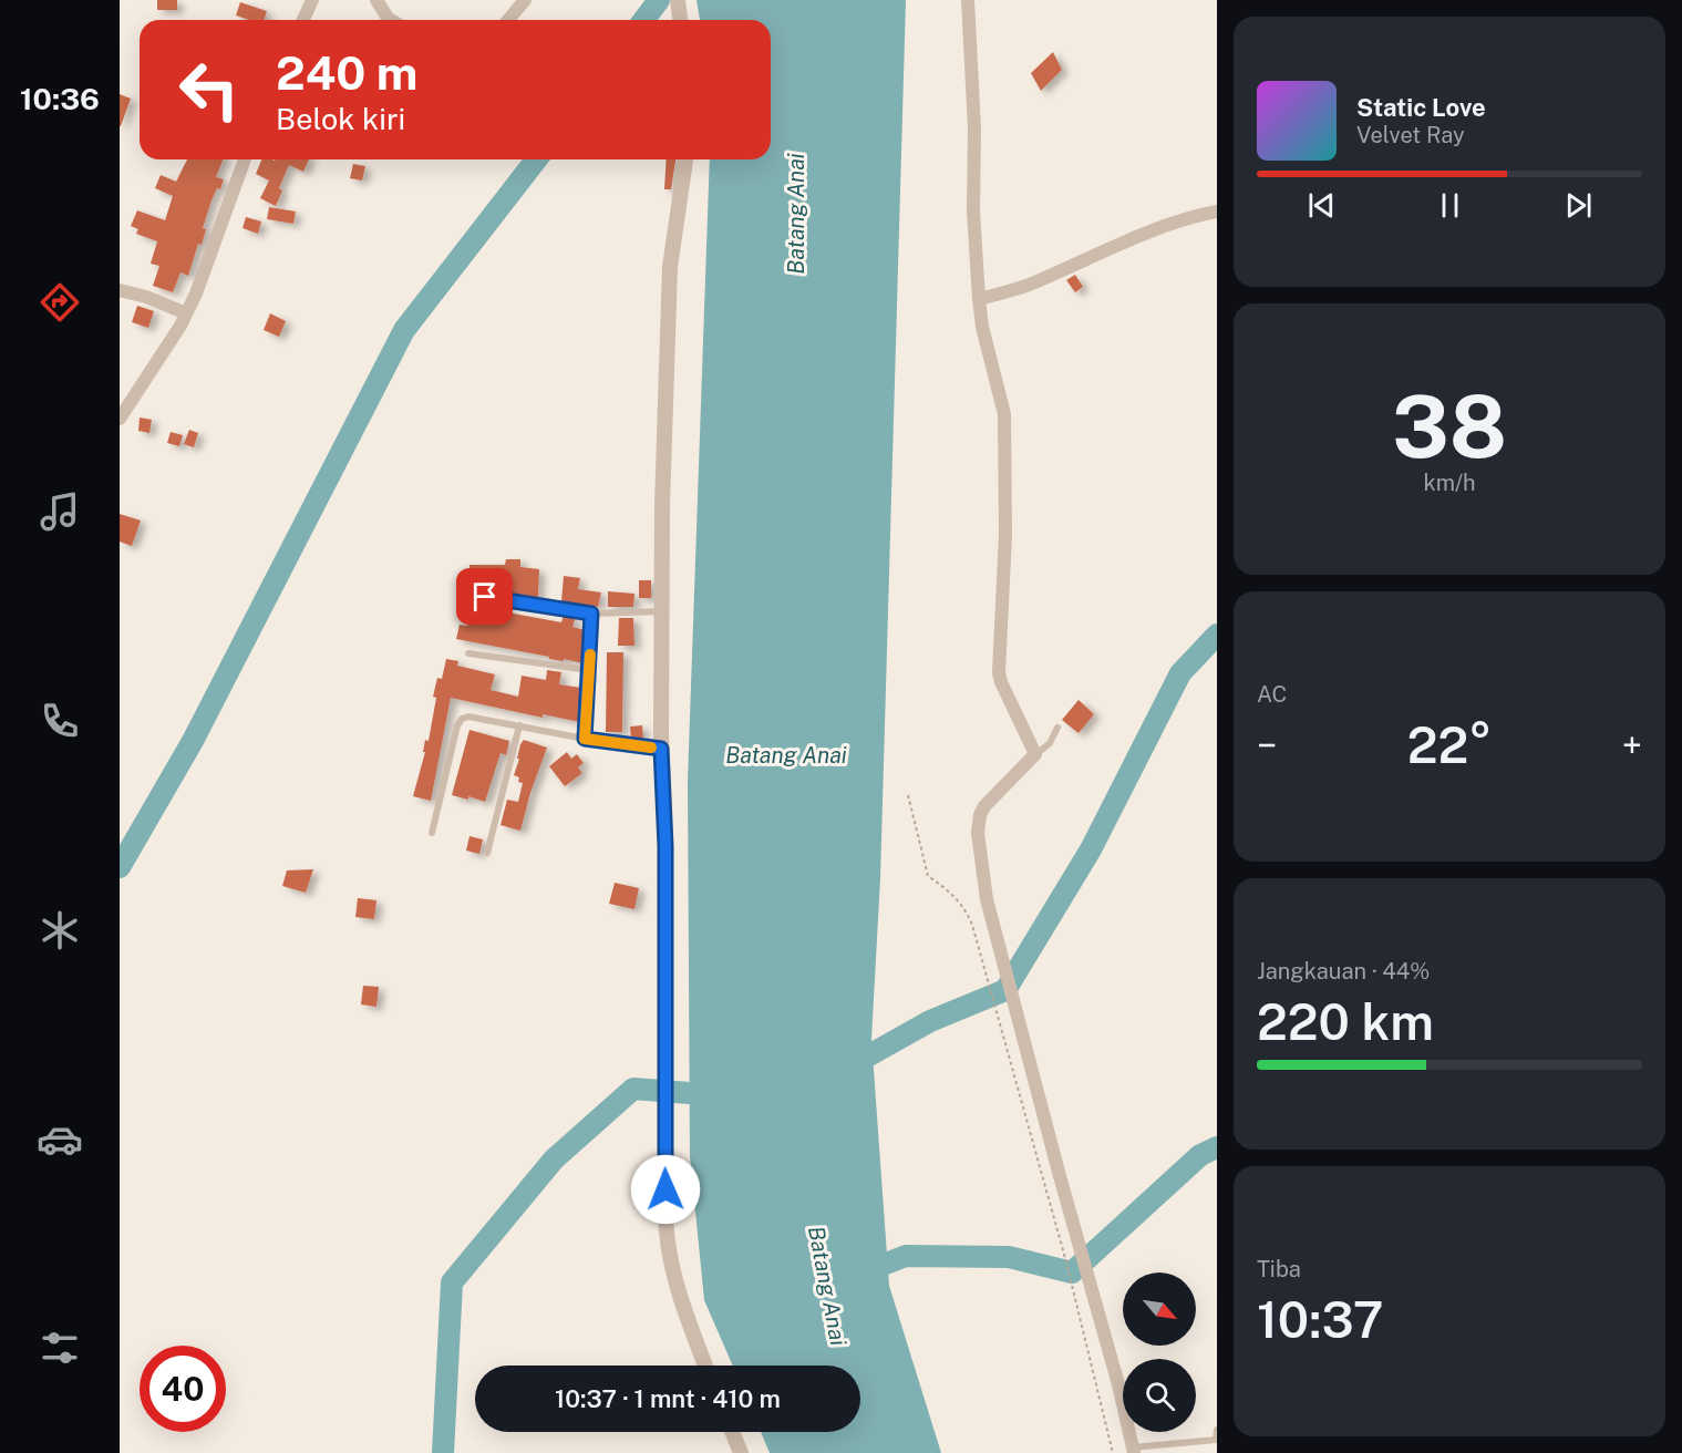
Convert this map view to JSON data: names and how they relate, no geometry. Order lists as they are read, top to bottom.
{
  "water": ["Batang Anai"],
  "north": "bottom right",
  "page": {
    "tabs": "10:36",
    "turn": ["240 m", "Belok kiri"],
    "song": ["Static Love", "Velvet Ray"],
    "tile": [
      ["38", "km/h"],
      "AC",
      ["Jangkauan · 44%", "220 km"],
      ["Tiba", "10:37"]
    ],
    "heat": ["−", "22°", "+"],
    "limit": "40",
    "trip": "10:37 · 1 mnt · 410 m"
  }
}
